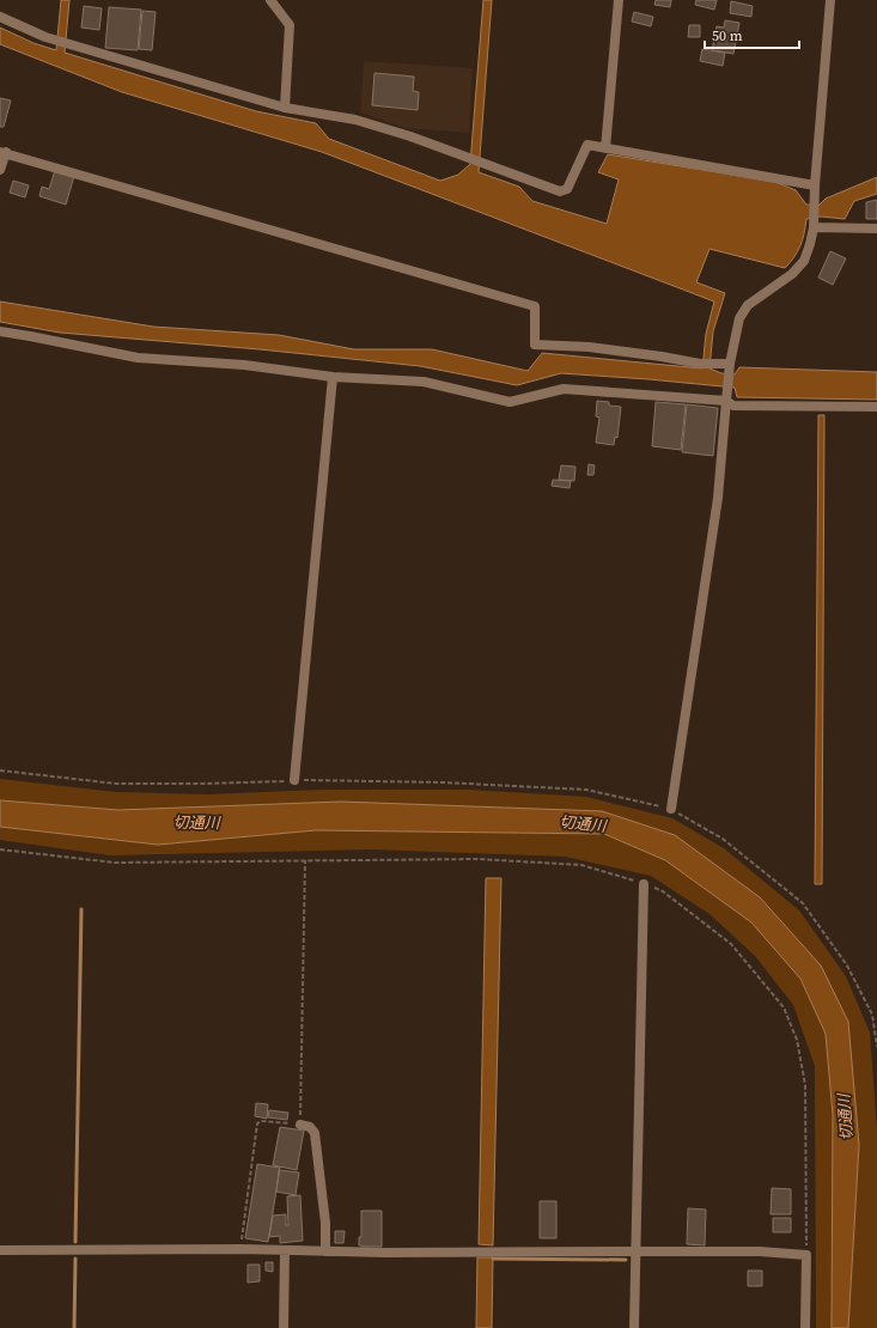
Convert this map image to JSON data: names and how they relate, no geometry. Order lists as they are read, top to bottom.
{
  "water": ["切通川"],
  "scale_bar": "50 m"
}
